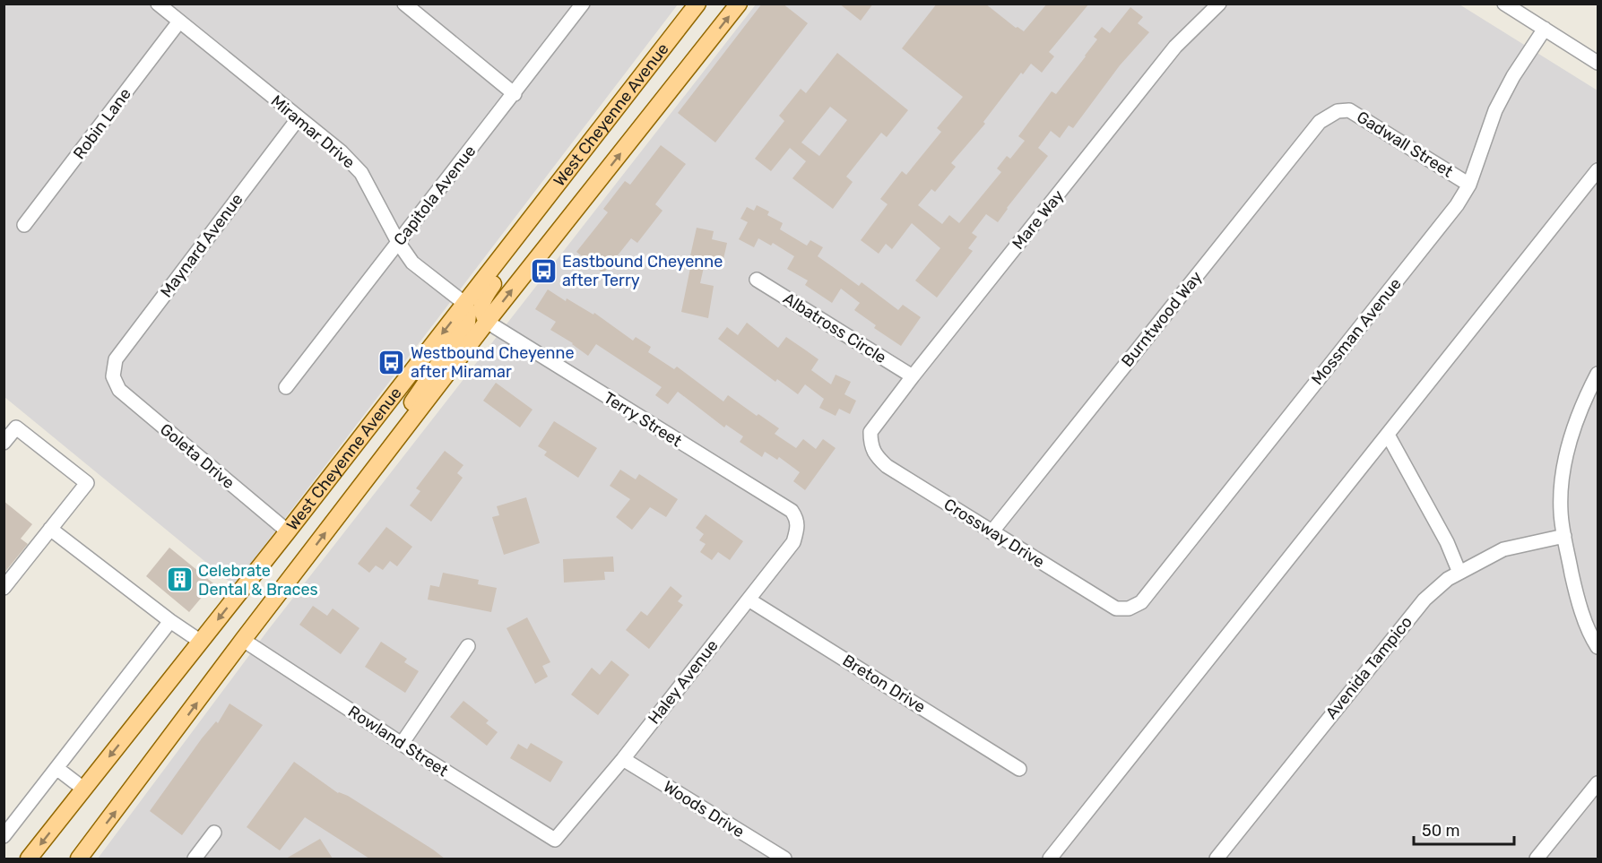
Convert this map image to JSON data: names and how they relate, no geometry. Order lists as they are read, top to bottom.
{
  "streets": {
    "main road": ["West Cheyenne Avenue"],
    "street": [
      "Robin Lane",
      "Miramar Drive",
      "Gadwall Street",
      "Capitola Avenue",
      "Mare Way",
      "Maynard Avenue",
      "Burntwood Way",
      "Albatross Circle",
      "Mossman Avenue",
      "Terry Street",
      "Goleta Drive",
      "Crossway Drive",
      "Avenida Tampico",
      "Haley Avenue",
      "Breton Drive",
      "Rowland Street",
      "Woods Drive"
    ]
  },
  "crossings": [
    ["West Cheyenne Avenue", "Miramar Drive"],
    ["West Cheyenne Avenue", "Terry Street"],
    ["West Cheyenne Avenue", "Goleta Drive"],
    ["West Cheyenne Avenue", "Rowland Street"],
    ["Robin Lane", "Miramar Drive"],
    ["Miramar Drive", "Capitola Avenue"],
    ["Miramar Drive", "Maynard Avenue"],
    ["Gadwall Street", "Burntwood Way"],
    ["Gadwall Street", "Mossman Avenue"],
    ["Mare Way", "Albatross Circle"],
    ["Mare Way", "Crossway Drive"],
    ["Maynard Avenue", "Goleta Drive"],
    ["Burntwood Way", "Crossway Drive"],
    ["Mossman Avenue", "Crossway Drive"],
    ["Terry Street", "Haley Avenue"],
    ["Haley Avenue", "Breton Drive"],
    ["Haley Avenue", "Rowland Street"],
    ["Haley Avenue", "Woods Drive"]
  ],
  "places": {
    "bus stop": ["Eastbound Cheyenne after Terry", "Westbound Cheyenne after Miramar"],
    "building": ["Celebrate Dental & Braces"]
  },
  "scale_bar": "50 m"
}
